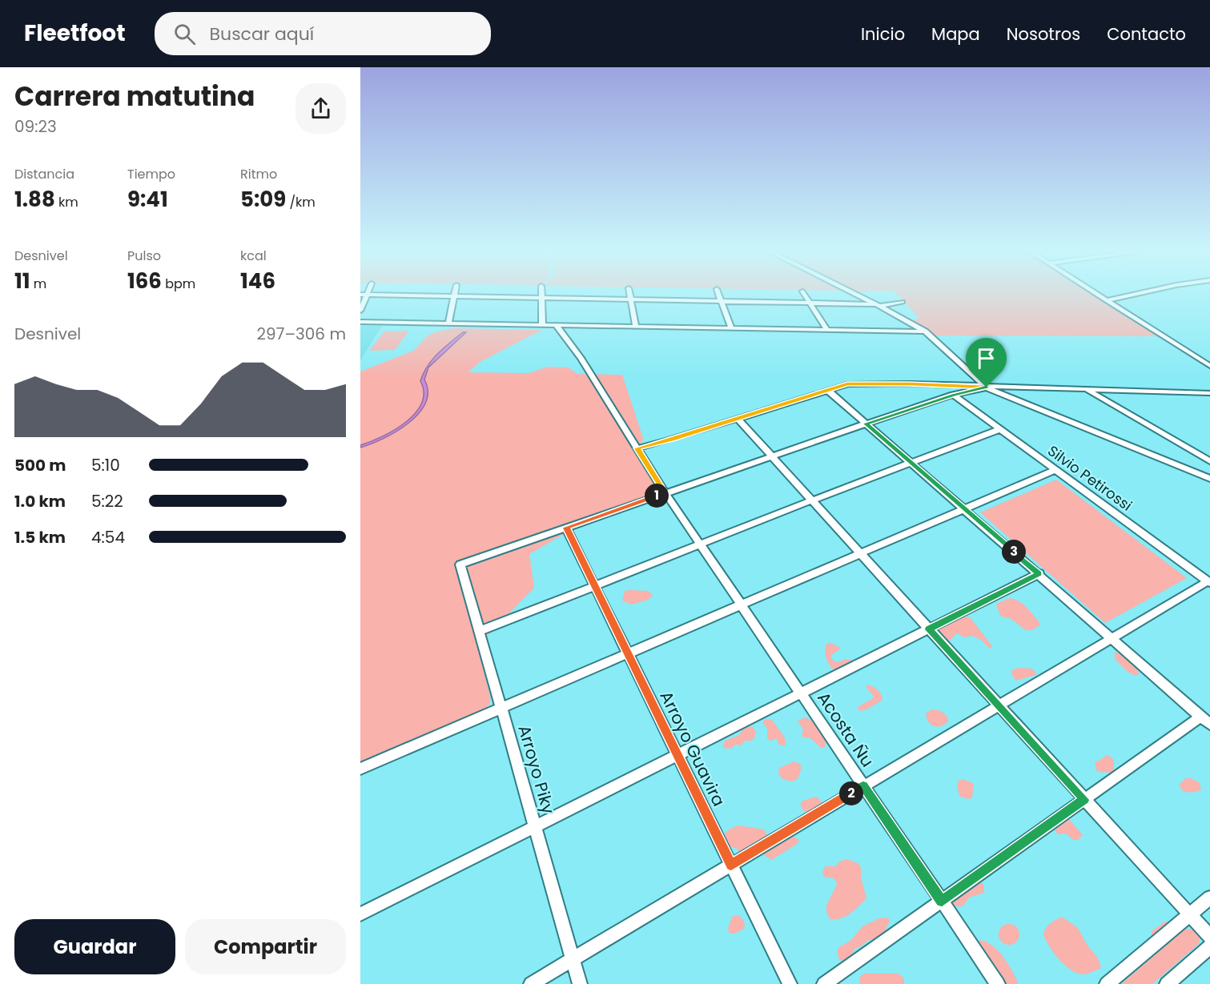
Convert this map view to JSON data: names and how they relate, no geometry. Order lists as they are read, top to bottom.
{
  "streets": {
    "street": [
      "Silvio Petirossi",
      "Acosta Ñu",
      "Arroyo Guavira",
      "Arroyo Piky"
    ]
  },
  "crossings": [
    ["Arroyo Guavira", "Arroyo Piky"]
  ],
  "page": {
    "header": "Fleetfoot",
    "search": "Buscar aquí",
    "nav": [
      "Inicio",
      "Mapa",
      "Nosotros",
      "Contacto"
    ],
    "heading": ["Carrera matutina", "09:23"],
    "stats": [
      ["Distancia", "1.88 km"],
      ["Tiempo", "9:41"],
      ["Ritmo", "5:09 /km"],
      ["Desnivel", "11 m"],
      ["Pulso", "166 bpm"],
      ["kcal", "146"]
    ],
    "chart": ["Desnivel", "297–306 m"],
    "list": [
      {
        "name": "500 m",
        "note": "5:10"
      },
      {
        "name": "1.0 km",
        "note": "5:22"
      },
      {
        "name": "1.5 km",
        "note": "4:54"
      }
    ],
    "pins": ["1", "3", "2"],
    "buttons": ["Guardar", "Compartir"]
  }
}
